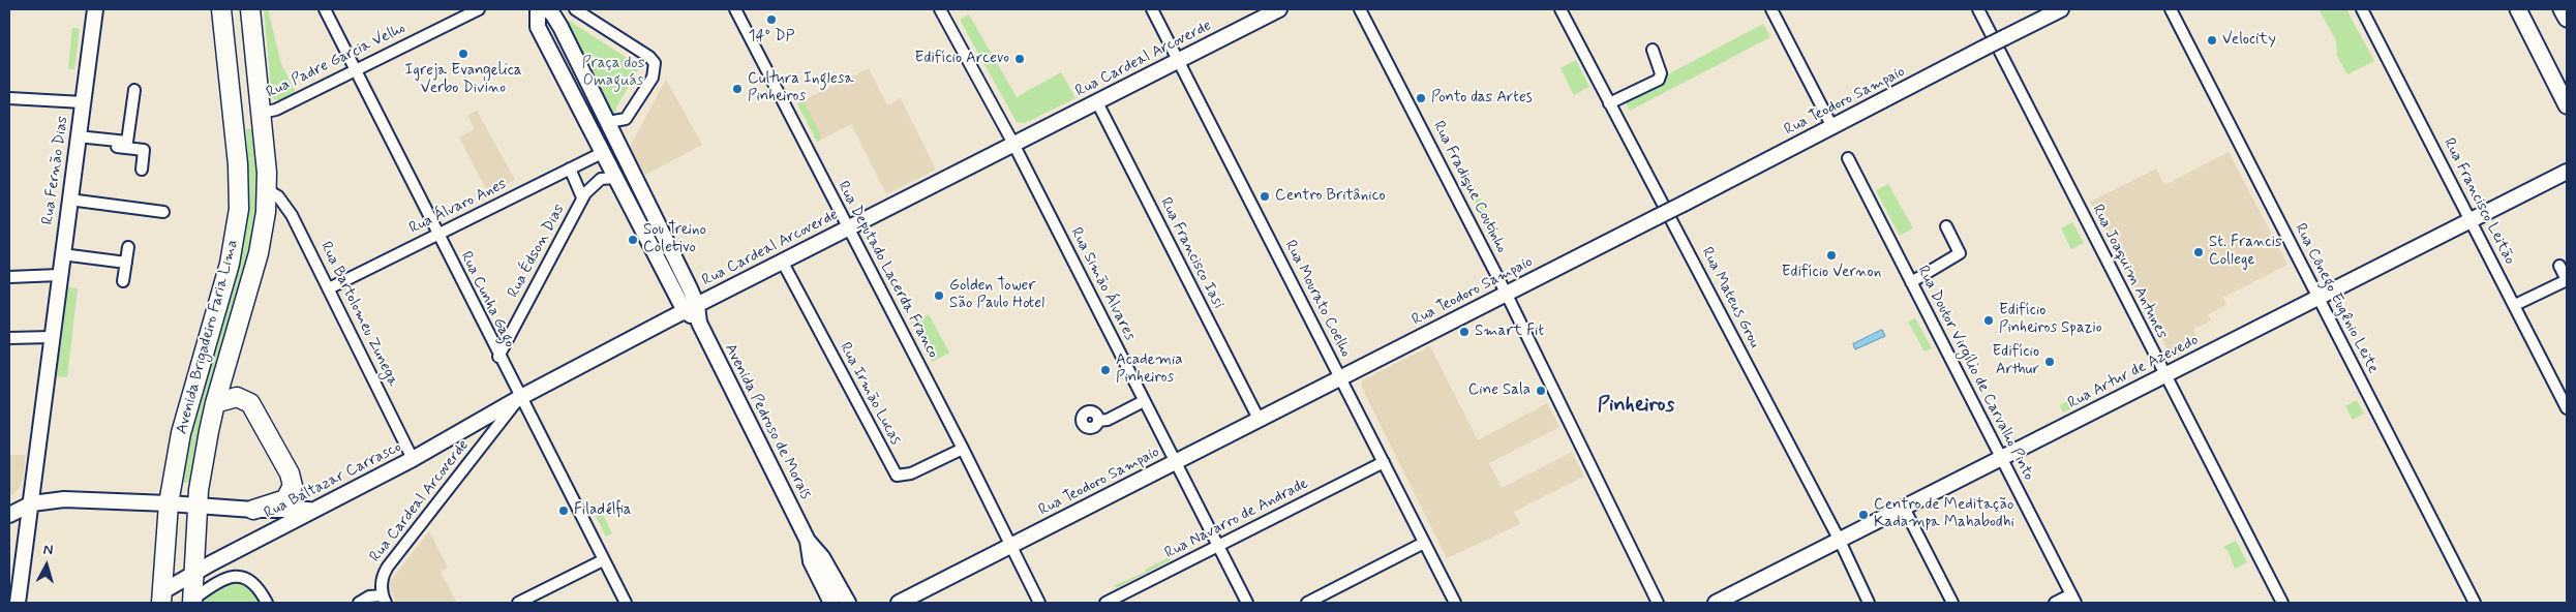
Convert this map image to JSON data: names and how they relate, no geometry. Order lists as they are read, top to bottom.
{
  "streets": {
    "highway": ["Avenida Brigadeiro Faria Lima"],
    "main road": [
      "Rua Cardeal Arcoverde",
      "Rua Teodoro Sampaio",
      "Rua Fernão Dias",
      "Rua Artur de Azevedo",
      "Avenida Pedroso de Morais",
      "Rua Baltazar Carrasco"
    ],
    "street": [
      "Rua Padre Garcia Velho",
      "Rua Fradique Coutinho",
      "Rua Francisco Leitão",
      "Rua Álvaro Anes",
      "Rua Édson Dias",
      "Rua Francisco Iasi",
      "Rua Deputado Lacerda Franco",
      "Rua Joaquim Antunes",
      "Rua Simão Álvares",
      "Rua Mateus Grou",
      "Rua Mourato Coelho",
      "Rua Cônego Eugênio Leite",
      "Rua Cunha Gago",
      "Rua Bartolomeu Zunega",
      "Rua Doutor Virgílio de Carvalho Pinto",
      "Rua Irmão Lucas",
      "Rua Navarro de Andrade"
    ]
  },
  "crossings": [
    ["Rua Cardeal Arcoverde", "Rua Francisco Iasi"],
    ["Rua Cardeal Arcoverde", "Rua Deputado Lacerda Franco"],
    ["Rua Cardeal Arcoverde", "Rua Simão Álvares"],
    ["Rua Cardeal Arcoverde", "Rua Mourato Coelho"],
    ["Rua Cardeal Arcoverde", "Rua Cunha Gago"],
    ["Rua Cardeal Arcoverde", "Rua Irmão Lucas"],
    ["Rua Cardeal Arcoverde", "Avenida Pedroso de Morais"],
    ["Rua Cardeal Arcoverde", "Rua Baltazar Carrasco"],
    ["Rua Padre Garcia Velho", "Rua Cunha Gago"],
    ["Rua Padre Garcia Velho", "Avenida Brigadeiro Faria Lima"],
    ["Rua Teodoro Sampaio", "Rua Fradique Coutinho"],
    ["Rua Teodoro Sampaio", "Rua Francisco Iasi"],
    ["Rua Teodoro Sampaio", "Rua Deputado Lacerda Franco"],
    ["Rua Teodoro Sampaio", "Rua Simão Álvares"],
    ["Rua Teodoro Sampaio", "Rua Mourato Coelho"],
    ["Rua Francisco Leitão", "Rua Artur de Azevedo"],
    ["Rua Álvaro Anes", "Rua Cunha Gago"],
    ["Rua Álvaro Anes", "Rua Bartolomeu Zunega"],
    ["Rua Álvaro Anes", "Avenida Pedroso de Morais"],
    ["Rua Édson Dias", "Rua Cunha Gago"],
    ["Rua Édson Dias", "Avenida Pedroso de Morais"],
    ["Rua Deputado Lacerda Franco", "Rua Irmão Lucas"],
    ["Rua Joaquim Antunes", "Rua Artur de Azevedo"],
    ["Rua Simão Álvares", "Rua Navarro de Andrade"],
    ["Rua Mateus Grou", "Rua Artur de Azevedo"],
    ["Rua Mourato Coelho", "Rua Navarro de Andrade"],
    ["Rua Cônego Eugênio Leite", "Rua Artur de Azevedo"],
    ["Rua Cunha Gago", "Rua Baltazar Carrasco"],
    ["Rua Bartolomeu Zunega", "Avenida Brigadeiro Faria Lima"],
    ["Rua Bartolomeu Zunega", "Rua Baltazar Carrasco"],
    ["Avenida Brigadeiro Faria Lima", "Rua Baltazar Carrasco"],
    ["Rua Artur de Azevedo", "Rua Doutor Virgílio de Carvalho Pinto"]
  ],
  "districts": ["Pinheiros"],
  "parks": ["Praça dos Omaguás"],
  "places": [
    "14º DP",
    "Velocity",
    "Igreja Evangelica Verbo Divino",
    "Edifício Arcevo",
    "Cultura Inglesa Pinheiros",
    "Ponto das Artes",
    "Centro Britânico",
    "Sou Treino Coletivo",
    "St. Francis College",
    "Edifício Vernon",
    "Golden Tower São Paulo Hotel",
    "Edifício Pinheiros Spazio",
    "Smart Fit",
    "Edifício Arthur",
    "Academia Pinheiros",
    "Cine Sala",
    "Filadélfia",
    "Centro de Meditação Kadampa Mahabodhi"
  ],
  "north": "top"
}
